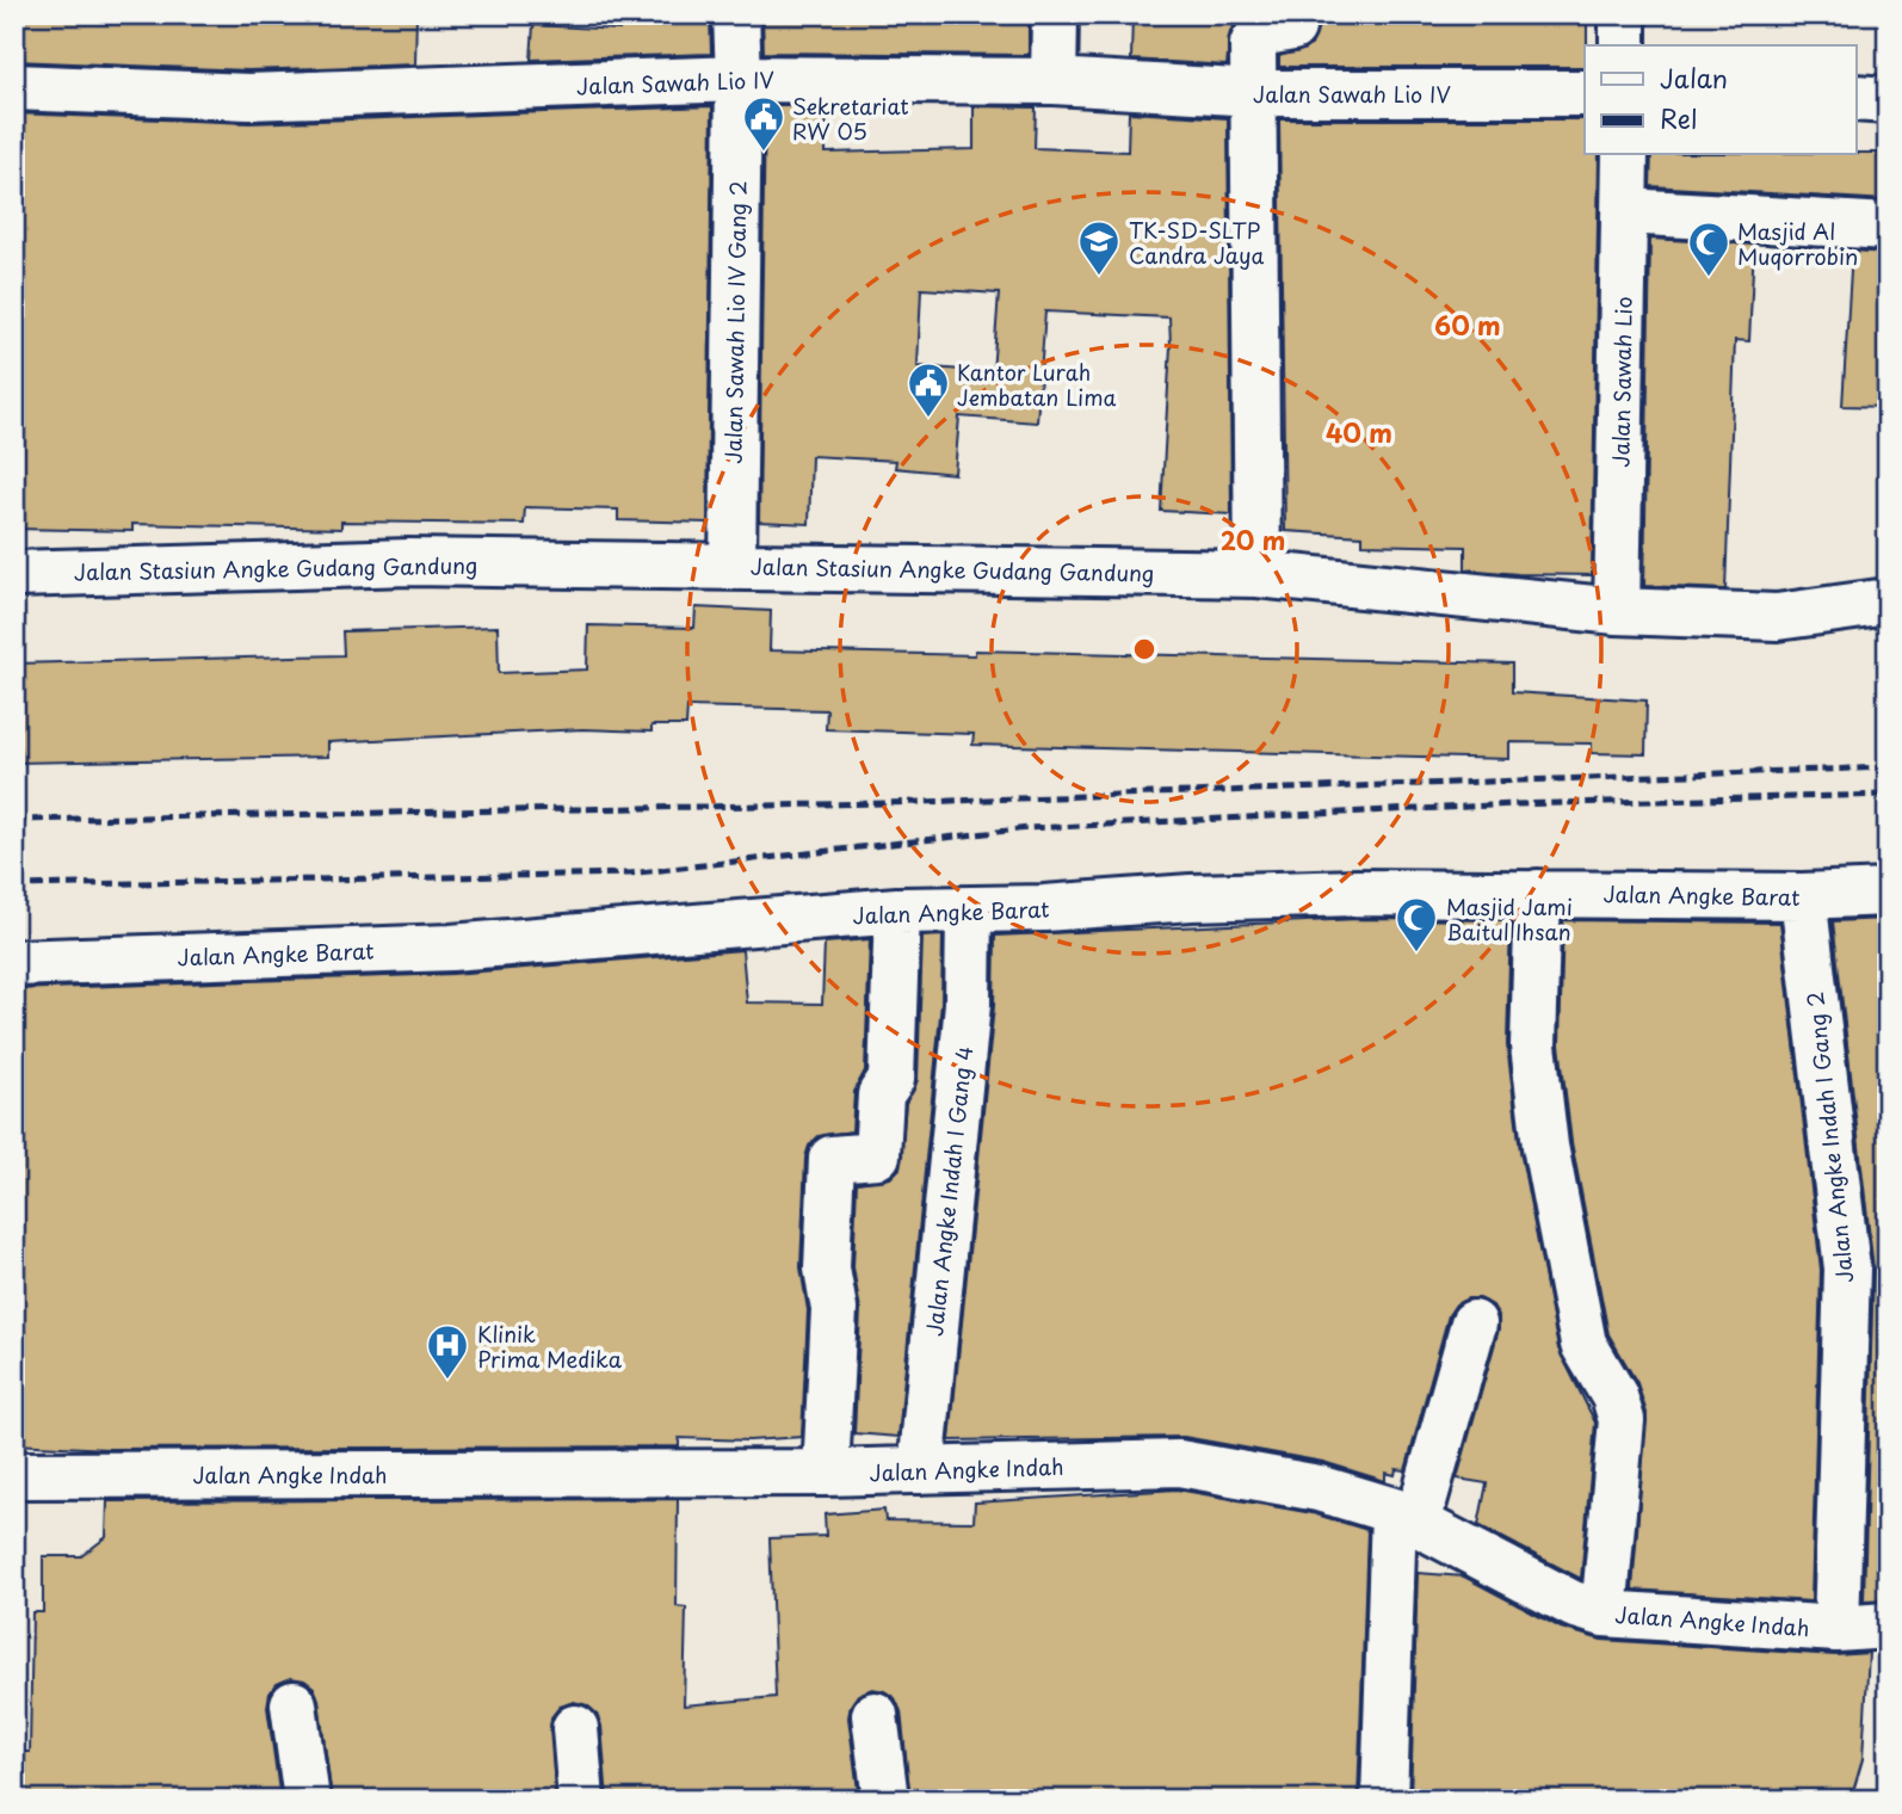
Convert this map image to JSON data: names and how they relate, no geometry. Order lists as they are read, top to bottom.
{
  "streets": {
    "street": [
      "Jalan Sawah Lio IV",
      "Jalan Sawah Lio IV Gang 2",
      "Jalan Sawah Lio",
      "Jalan Stasiun Angke Gudang Gandung",
      "Jalan Angke Barat",
      "Jalan Angke Indah I Gang 2",
      "Jalan Angke Indah I Gang 4",
      "Jalan Angke Indah"
    ]
  },
  "crossings": [
    ["Jalan Sawah Lio IV", "Jalan Sawah Lio IV Gang 2"],
    ["Jalan Sawah Lio IV Gang 2", "Jalan Stasiun Angke Gudang Gandung"],
    ["Jalan Sawah Lio", "Jalan Stasiun Angke Gudang Gandung"],
    ["Jalan Angke Barat", "Jalan Angke Indah I Gang 2"],
    ["Jalan Angke Barat", "Jalan Angke Indah I Gang 4"],
    ["Jalan Angke Indah I Gang 2", "Jalan Angke Indah"],
    ["Jalan Angke Indah I Gang 4", "Jalan Angke Indah"]
  ],
  "places": {
    "public building": ["Sekretariat RW 05", "Kantor Lurah Jembatan Lima"],
    "school or university": ["TK-SD-SLTP Candra Jaya"],
    "mosque": ["Masjid Al Muqorrobin", "Masjid Jami Baitul Ihsan"],
    "hospital": ["Klinik Prima Medika"]
  },
  "legend": ["Jalan", "Rel"],
  "rings": ["60 m", "40 m", "20 m"]
}
